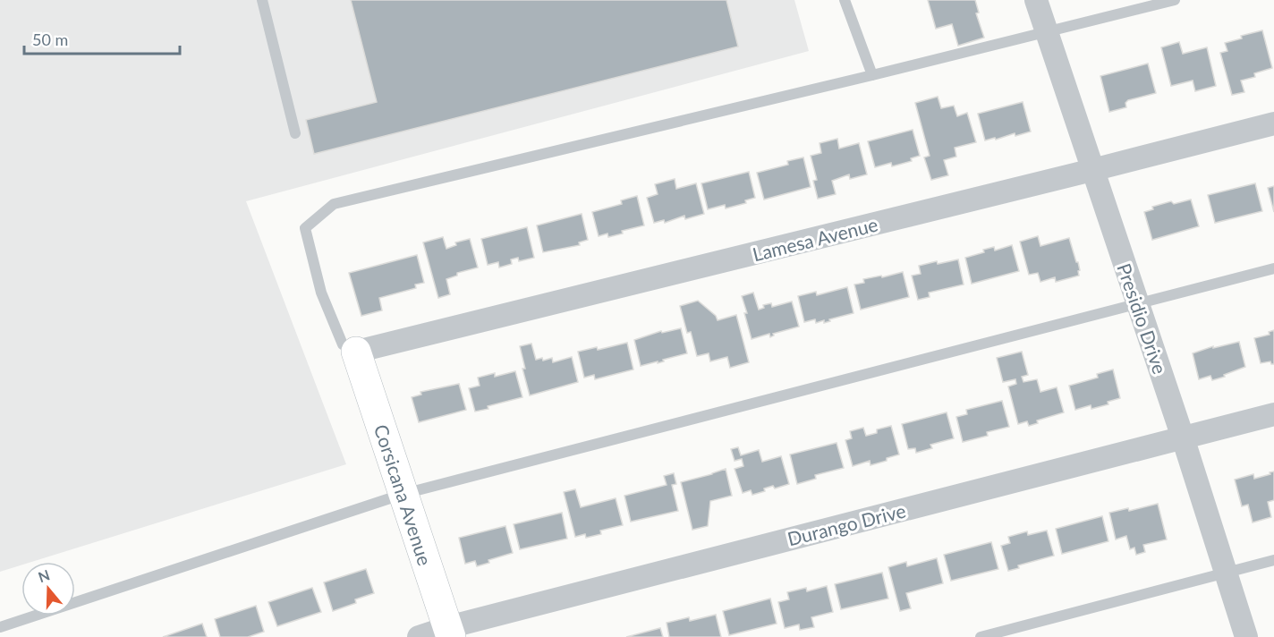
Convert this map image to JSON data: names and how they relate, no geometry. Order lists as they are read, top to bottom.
{
  "streets": {
    "street": [
      "Lamesa Avenue",
      "Presidio Drive",
      "Corsicana Avenue",
      "Durango Drive"
    ]
  },
  "crossings": [
    ["Lamesa Avenue", "Presidio Drive"],
    ["Lamesa Avenue", "Corsicana Avenue"],
    ["Presidio Drive", "Durango Drive"],
    ["Corsicana Avenue", "Durango Drive"]
  ],
  "scale_bar": "50 m",
  "north": "top"
}
